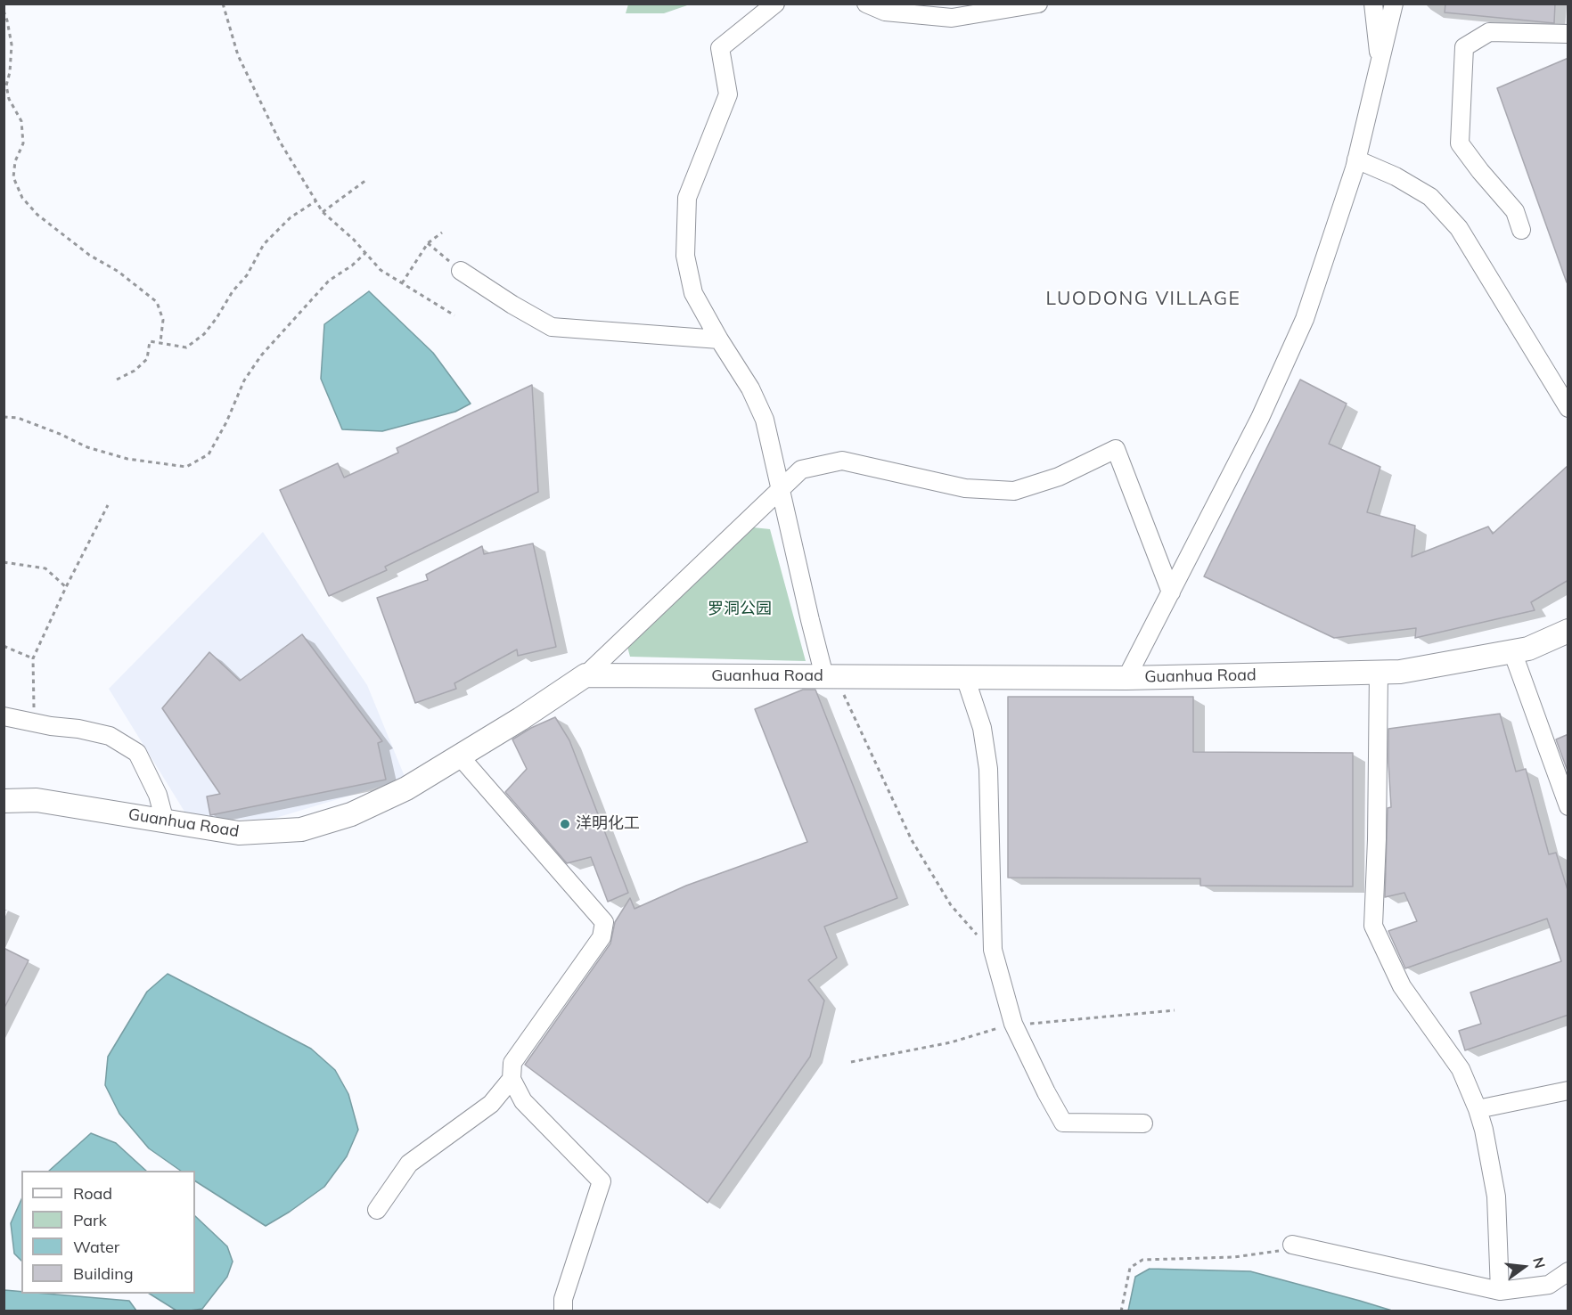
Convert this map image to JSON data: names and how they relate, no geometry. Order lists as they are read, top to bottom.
{
  "streets": {
    "main road": ["Guanhua Road"]
  },
  "districts": ["LUODONG VILLAGE"],
  "parks": ["罗洞公园"],
  "places": ["洋明化工"],
  "legend": [
    "Road",
    "Park",
    "Water",
    "Building"
  ],
  "north": "right"
}
